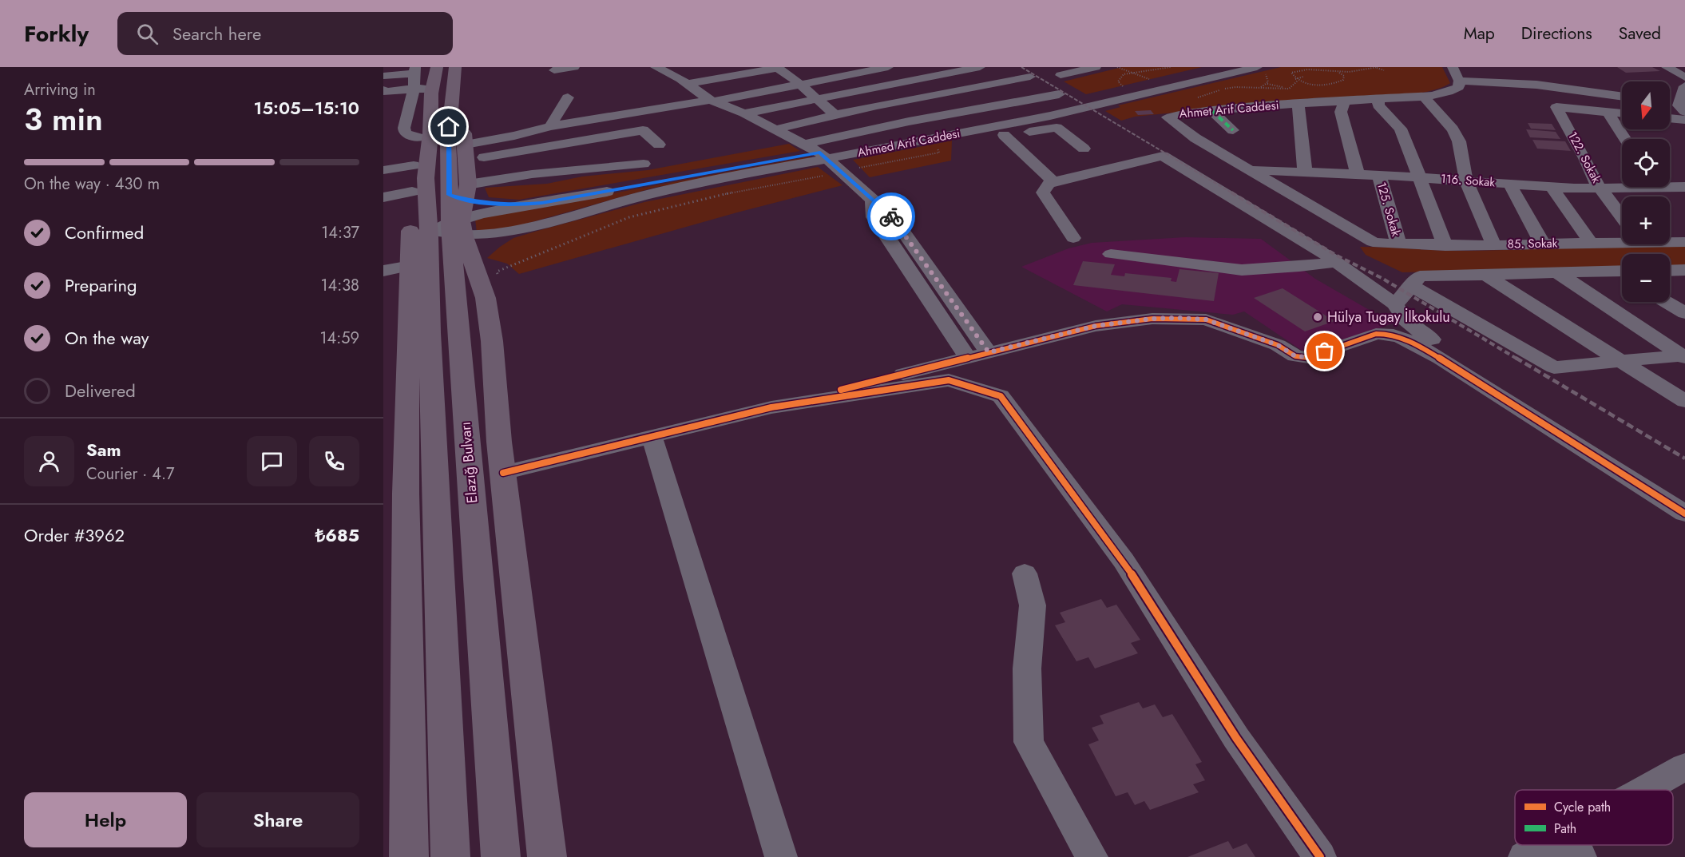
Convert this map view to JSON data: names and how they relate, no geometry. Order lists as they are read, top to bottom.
{
  "streets": {
    "highway": ["Elazığ Bulvarı"],
    "street": [
      "Ahmet Arif Caddesi",
      "Ahmed Arif Caddesi",
      "122. Sokak",
      "116. Sokak",
      "125. Sokak",
      "85. Sokak"
    ]
  },
  "crossings": [
    ["Ahmet Arif Caddesi", "116. Sokak"],
    ["Ahmet Arif Caddesi", "85. Sokak"],
    ["Ahmed Arif Caddesi", "Elazığ Bulvarı"],
    ["122. Sokak", "116. Sokak"],
    ["116. Sokak", "125. Sokak"],
    ["125. Sokak", "85. Sokak"]
  ],
  "places": ["Hülya Tugay İlkokulu"],
  "legend": ["Cycle path", "Path"],
  "north": "bottom",
  "page": {
    "header": "Forkly",
    "search": "Search here",
    "nav": ["Map", "Directions", "Saved"],
    "heading": ["3 min", "Arriving in", "15:05–15:10"],
    "panel": [
      "Sam",
      "Courier · 4.7",
      "Order #3962",
      "₺685"
    ],
    "map_buttons": ["+", "−"],
    "bar": "On the way · 430 m",
    "list": [
      ["Confirmed", "14:37"],
      ["Preparing", "14:38"],
      ["On the way", "14:59"],
      "Delivered"
    ],
    "buttons": ["Help", "Share"]
  }
}
